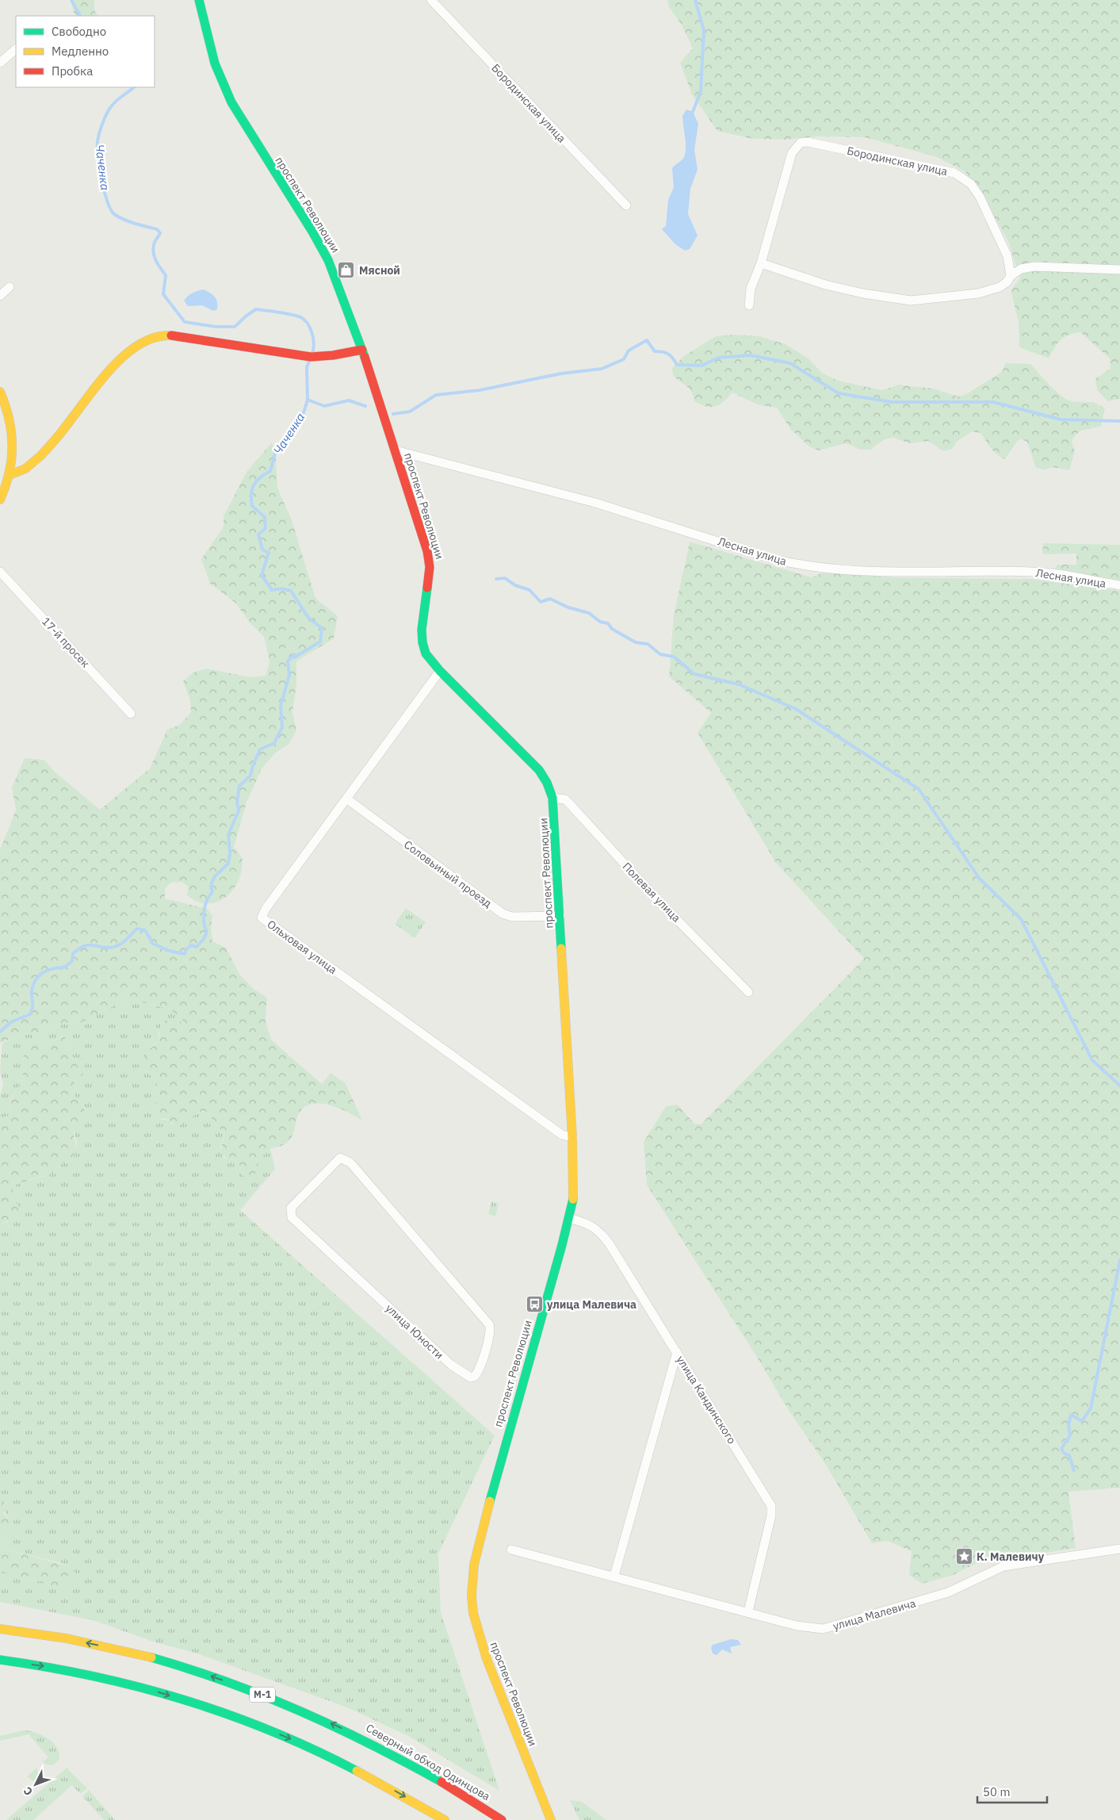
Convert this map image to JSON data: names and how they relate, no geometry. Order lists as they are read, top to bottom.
{
  "streets": {
    "main road": ["проспект Революции", "М-1", "Северный обход Одинцова"],
    "street": [
      "Бородинская улица",
      "Лесная улица",
      "17-й просек",
      "Соловьиный проезд",
      "Полевая улица",
      "Ольховая улица",
      "улица Юности",
      "улица Кандинского",
      "улица Малевича"
    ]
  },
  "crossings": [
    ["проспект Революции", "Лесная улица"],
    ["проспект Революции", "Соловьиный проезд"],
    ["проспект Революции", "Полевая улица"],
    ["проспект Революции", "Ольховая улица"],
    ["проспект Революции", "улица Кандинского"],
    ["Соловьиный проезд", "Ольховая улица"],
    ["улица Кандинского", "улица Малевича"]
  ],
  "water": ["Чаченка"],
  "places": {
    "shop": ["Мясной"],
    "bus stop": ["улица Малевича"],
    "place": ["К. Малевичу"]
  },
  "legend": ["Свободно", "Медленно", "Пробка"],
  "scale_bar": "50 m",
  "north": "bottom left"
}
